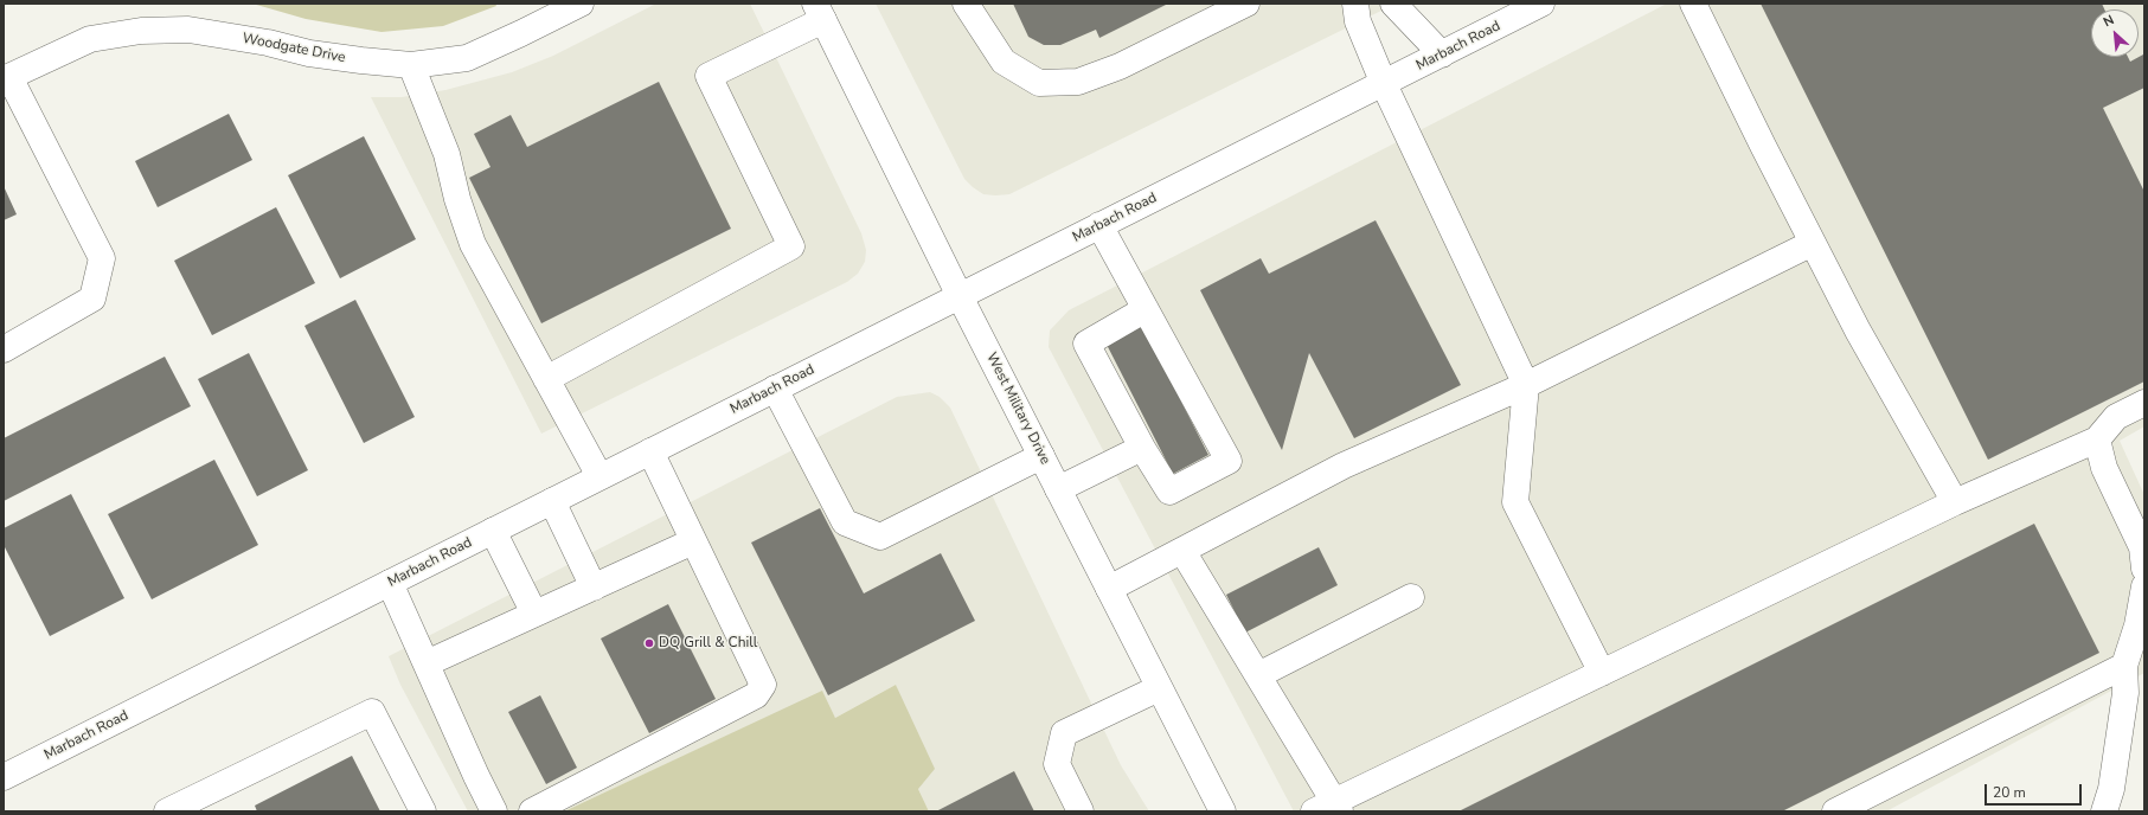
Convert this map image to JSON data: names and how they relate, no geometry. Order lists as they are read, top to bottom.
{
  "streets": {
    "main road": ["Marbach Road", "Woodgate Drive", "West Military Drive"]
  },
  "crossings": [
    ["Marbach Road", "West Military Drive"]
  ],
  "places": ["DQ Grill & Chill"],
  "scale_bar": "20 m",
  "north": "top left"
}
